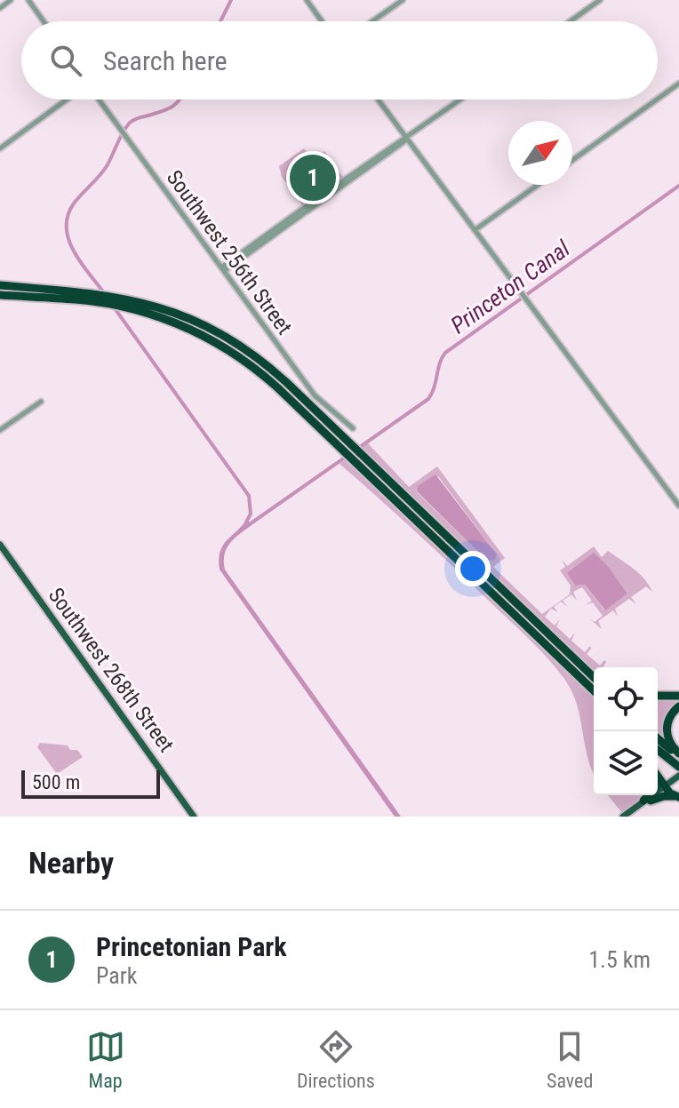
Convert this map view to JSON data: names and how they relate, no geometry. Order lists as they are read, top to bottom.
{
  "streets": {
    "main road": ["Southwest 268th Street"],
    "street": ["Southwest 256th Street"]
  },
  "water": ["Princeton Canal"],
  "scale_bar": "500 m",
  "north": "top right",
  "page": {
    "search": "Search here",
    "pins": "1",
    "scale": "500 m",
    "heading": "Nearby",
    "list": [
      {
        "mark": "1",
        "name": "Princetonian Park",
        "note": "Park",
        "value": "1.5 km"
      }
    ],
    "nav": ["Map", "Directions", "Saved"]
  }
}
